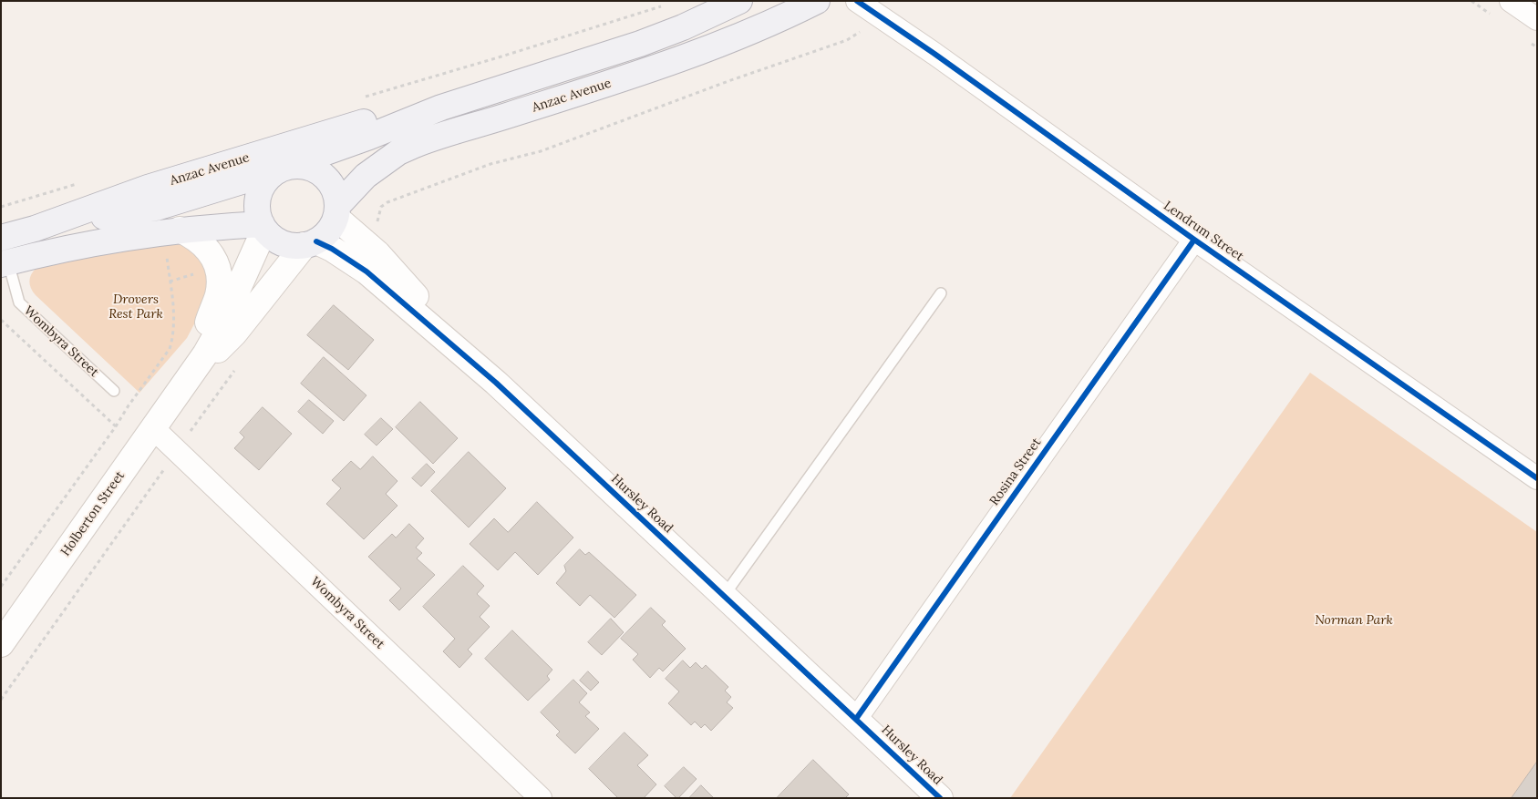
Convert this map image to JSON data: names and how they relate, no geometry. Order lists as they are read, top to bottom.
{
  "streets": {
    "main road": ["Anzac Avenue"],
    "street": [
      "Lendrum Street",
      "Wombyra Street",
      "Rosina Street",
      "Hursley Road",
      "Holberton Street"
    ]
  },
  "crossings": [
    ["Anzac Avenue", "Hursley Road"],
    ["Anzac Avenue", "Holberton Street"],
    ["Lendrum Street", "Rosina Street"],
    ["Wombyra Street", "Holberton Street"],
    ["Rosina Street", "Hursley Road"],
    ["Hursley Road", "Holberton Street"]
  ],
  "parks": ["Drovers Rest Park", "Norman Park"]
}
